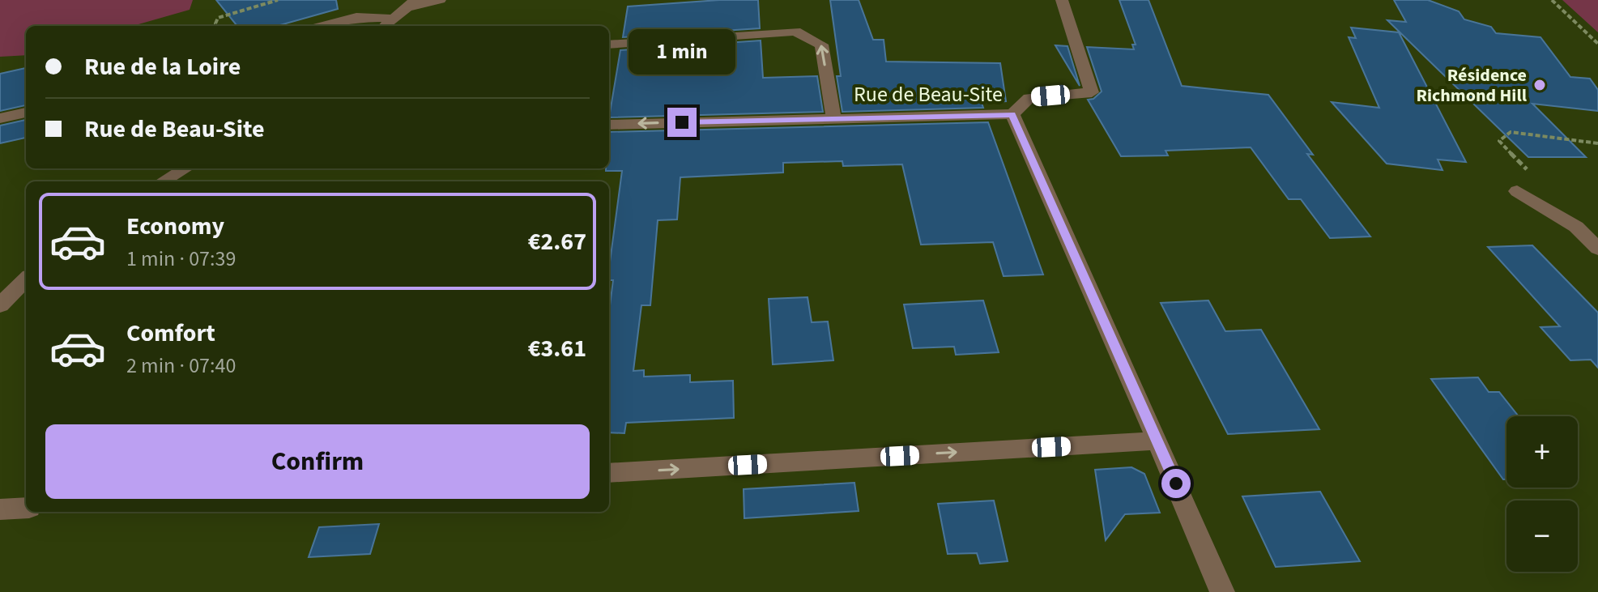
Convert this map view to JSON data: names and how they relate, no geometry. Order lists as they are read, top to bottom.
{
  "streets": {
    "street": ["Rue de Beau-Site"]
  },
  "places": ["Résidence Richmond Hill"],
  "page": {
    "banner": ["Rue de la Loire", "Rue de Beau-Site"],
    "bubble": "1 min",
    "list": [
      {
        "name": "Economy",
        "note": "1 min · 07:39",
        "value": "€2.67"
      },
      {
        "name": "Comfort",
        "note": "2 min · 07:40",
        "value": "€3.61"
      }
    ],
    "buttons": "Confirm",
    "map_buttons": ["+", "−"]
  }
}
